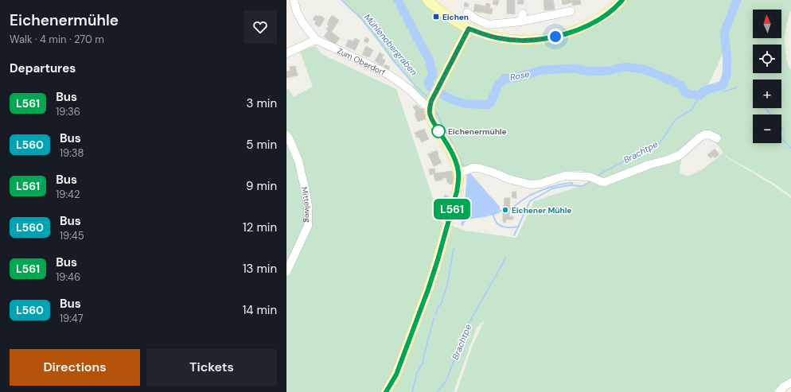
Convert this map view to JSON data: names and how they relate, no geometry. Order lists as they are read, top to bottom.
{
  "streets": {
    "street": ["Zum Oberdorf", "Mittelweg"]
  },
  "water": ["Mühlenobergraben", "Rose", "Brachtpe"],
  "places": {
    "transit": ["Eichen"],
    "other": ["Eichenermühle", "Eichener Mühle"]
  },
  "lines": ["bus line L561"],
  "north": "top",
  "page": {
    "heading": [
      ["Eichenermühle", "Walk · 4 min · 270 m"],
      "Departures"
    ],
    "on_map": "L561",
    "map_buttons": ["+", "−"],
    "list": [
      {
        "mark": "L561",
        "name": "Bus",
        "note": "19:36",
        "value": "3 min"
      },
      {
        "mark": "L560",
        "name": "Bus",
        "note": "19:38",
        "value": "5 min"
      },
      {
        "mark": "L561",
        "name": "Bus",
        "note": "19:42",
        "value": "9 min"
      },
      {
        "mark": "L560",
        "name": "Bus",
        "note": "19:45",
        "value": "12 min"
      },
      {
        "mark": "L561",
        "name": "Bus",
        "note": "19:46",
        "value": "13 min"
      },
      {
        "mark": "L560",
        "name": "Bus",
        "note": "19:47",
        "value": "14 min"
      }
    ],
    "buttons": ["Directions", "Tickets"]
  }
}
